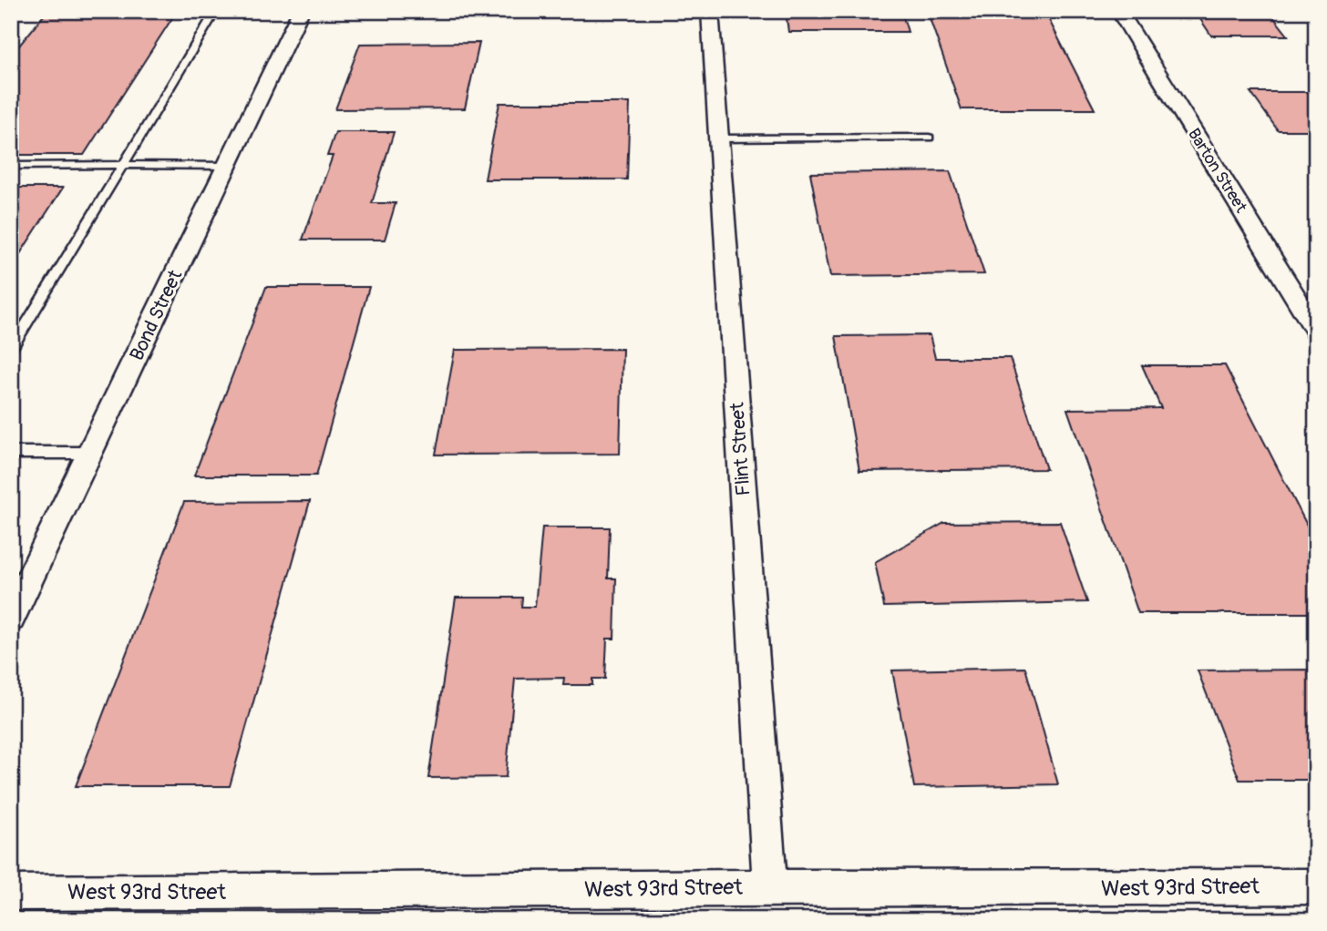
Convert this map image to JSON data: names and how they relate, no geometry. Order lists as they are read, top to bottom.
{
  "streets": {
    "street": [
      "Barton Street",
      "Bond Street",
      "Flint Street",
      "West 93rd Street"
    ]
  },
  "crossings": [
    ["Flint Street", "West 93rd Street"]
  ]
}
